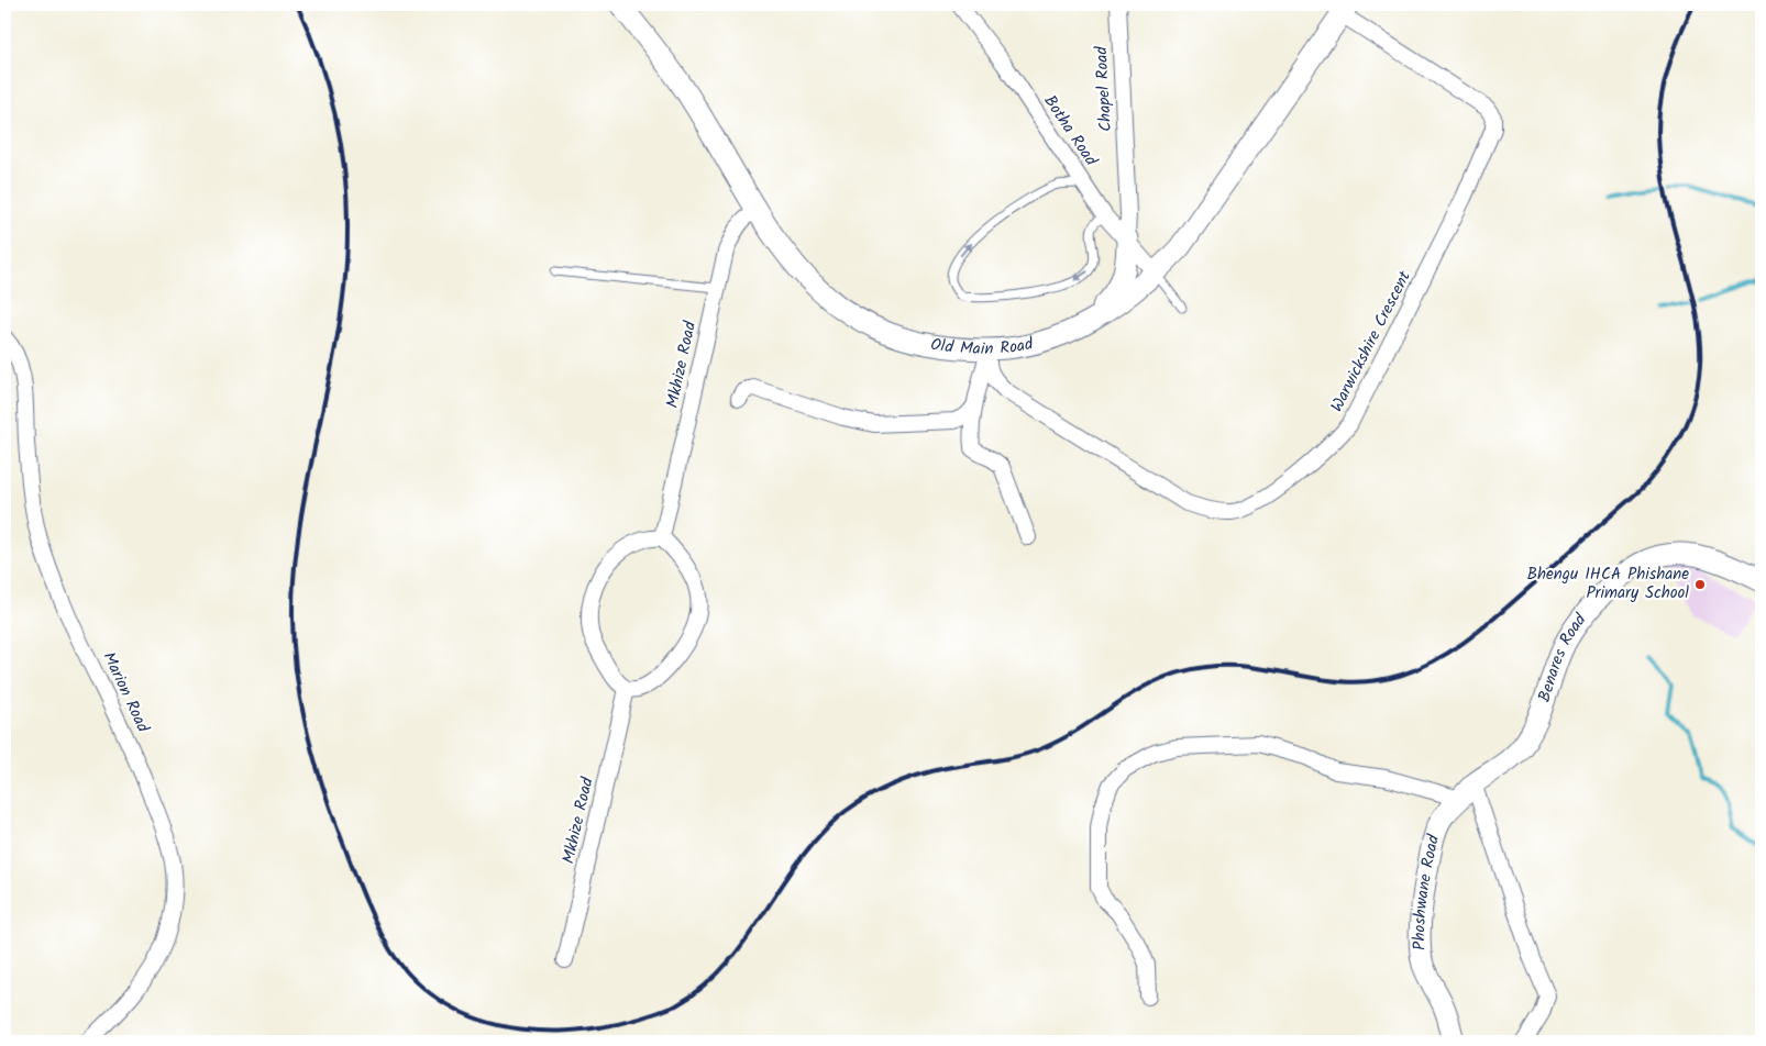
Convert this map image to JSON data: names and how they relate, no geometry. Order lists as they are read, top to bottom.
{
  "streets": {
    "main road": ["Old Main Road", "Benares Road", "Phoshwane Road"],
    "street": [
      "Chapel Road",
      "Botha Road",
      "Warwickshire Crescent",
      "Mkhize Road",
      "Marion Road"
    ]
  },
  "crossings": [
    ["Chapel Road", "Botha Road"],
    ["Botha Road", "Old Main Road"],
    ["Warwickshire Crescent", "Old Main Road"],
    ["Old Main Road", "Mkhize Road"],
    ["Benares Road", "Phoshwane Road"]
  ],
  "places": ["Bhengu IHCA Phishane Primary School"]
}
